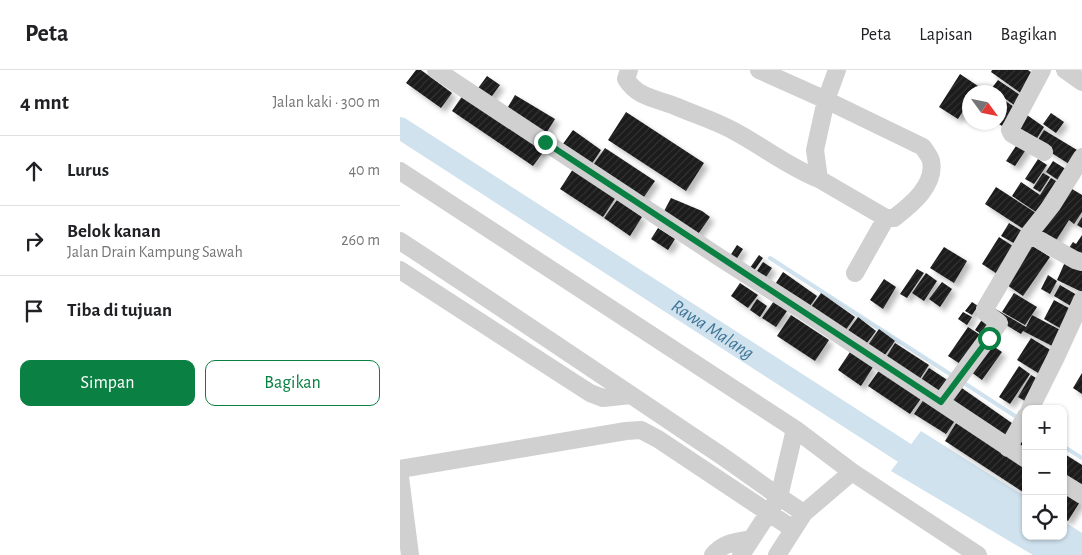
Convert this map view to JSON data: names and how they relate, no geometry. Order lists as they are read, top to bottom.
{
  "water": ["Rawa Malang"],
  "north": "bottom right",
  "page": {
    "header": "Peta",
    "nav": ["Peta", "Lapisan", "Bagikan"],
    "heading": ["4 mnt", "Jalan kaki · 300 m"],
    "list": [
      ["Lurus", "40 m"],
      ["Belok kanan", "Jalan Drain Kampung Sawah", "260 m"],
      "Tiba di tujuan"
    ],
    "buttons": ["Simpan", "Bagikan"],
    "map_buttons": ["+", "−"]
  }
}
